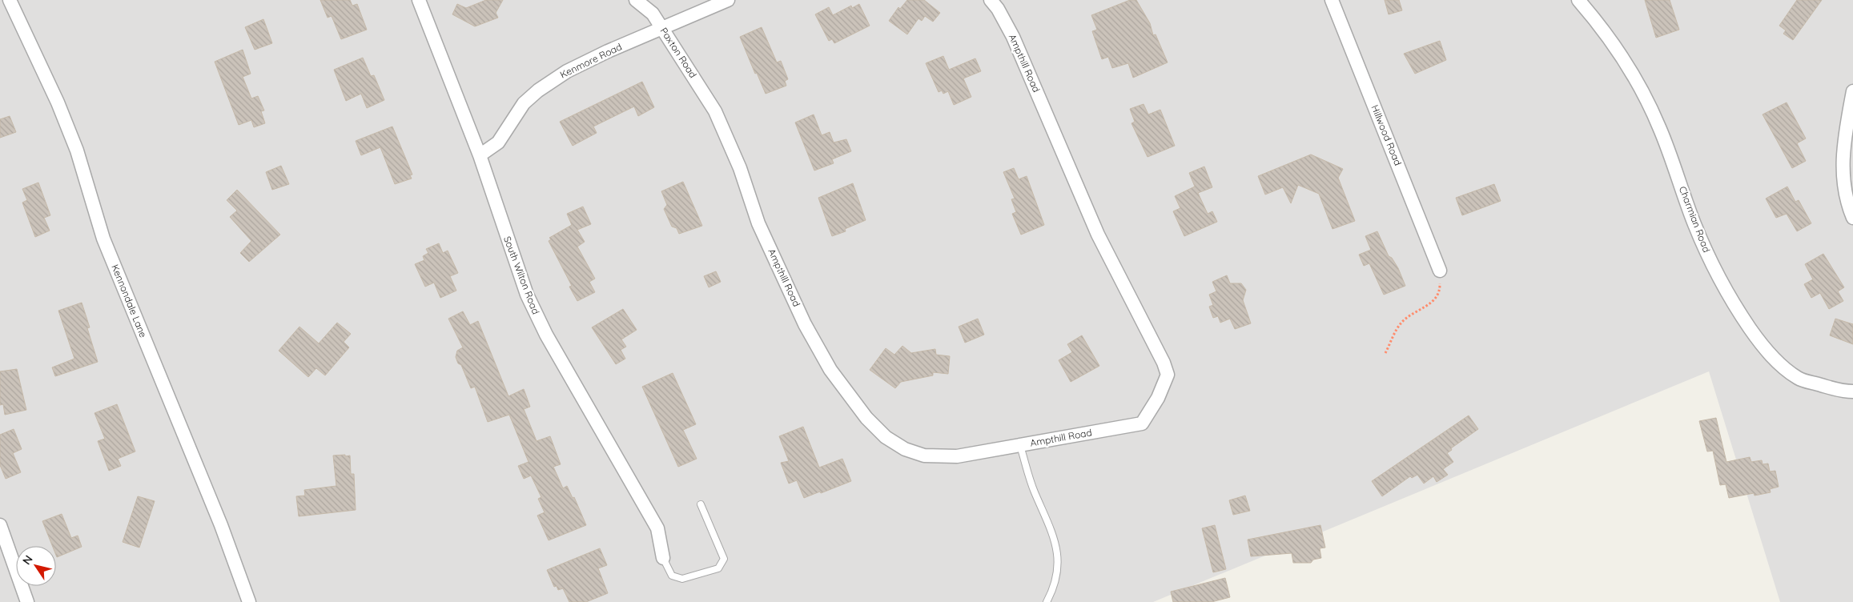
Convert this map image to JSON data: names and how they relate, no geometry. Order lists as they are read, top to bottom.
{
  "streets": {
    "street": [
      "Paxton Road",
      "Kenmore Road",
      "Ampthill Road",
      "Hillwood Road",
      "Charmian Road",
      "South Wilton Road",
      "Kennondale Lane"
    ]
  },
  "crossings": [
    ["Paxton Road", "Kenmore Road"],
    ["Paxton Road", "Ampthill Road"],
    ["Kenmore Road", "South Wilton Road"]
  ],
  "north": "top left"
}
